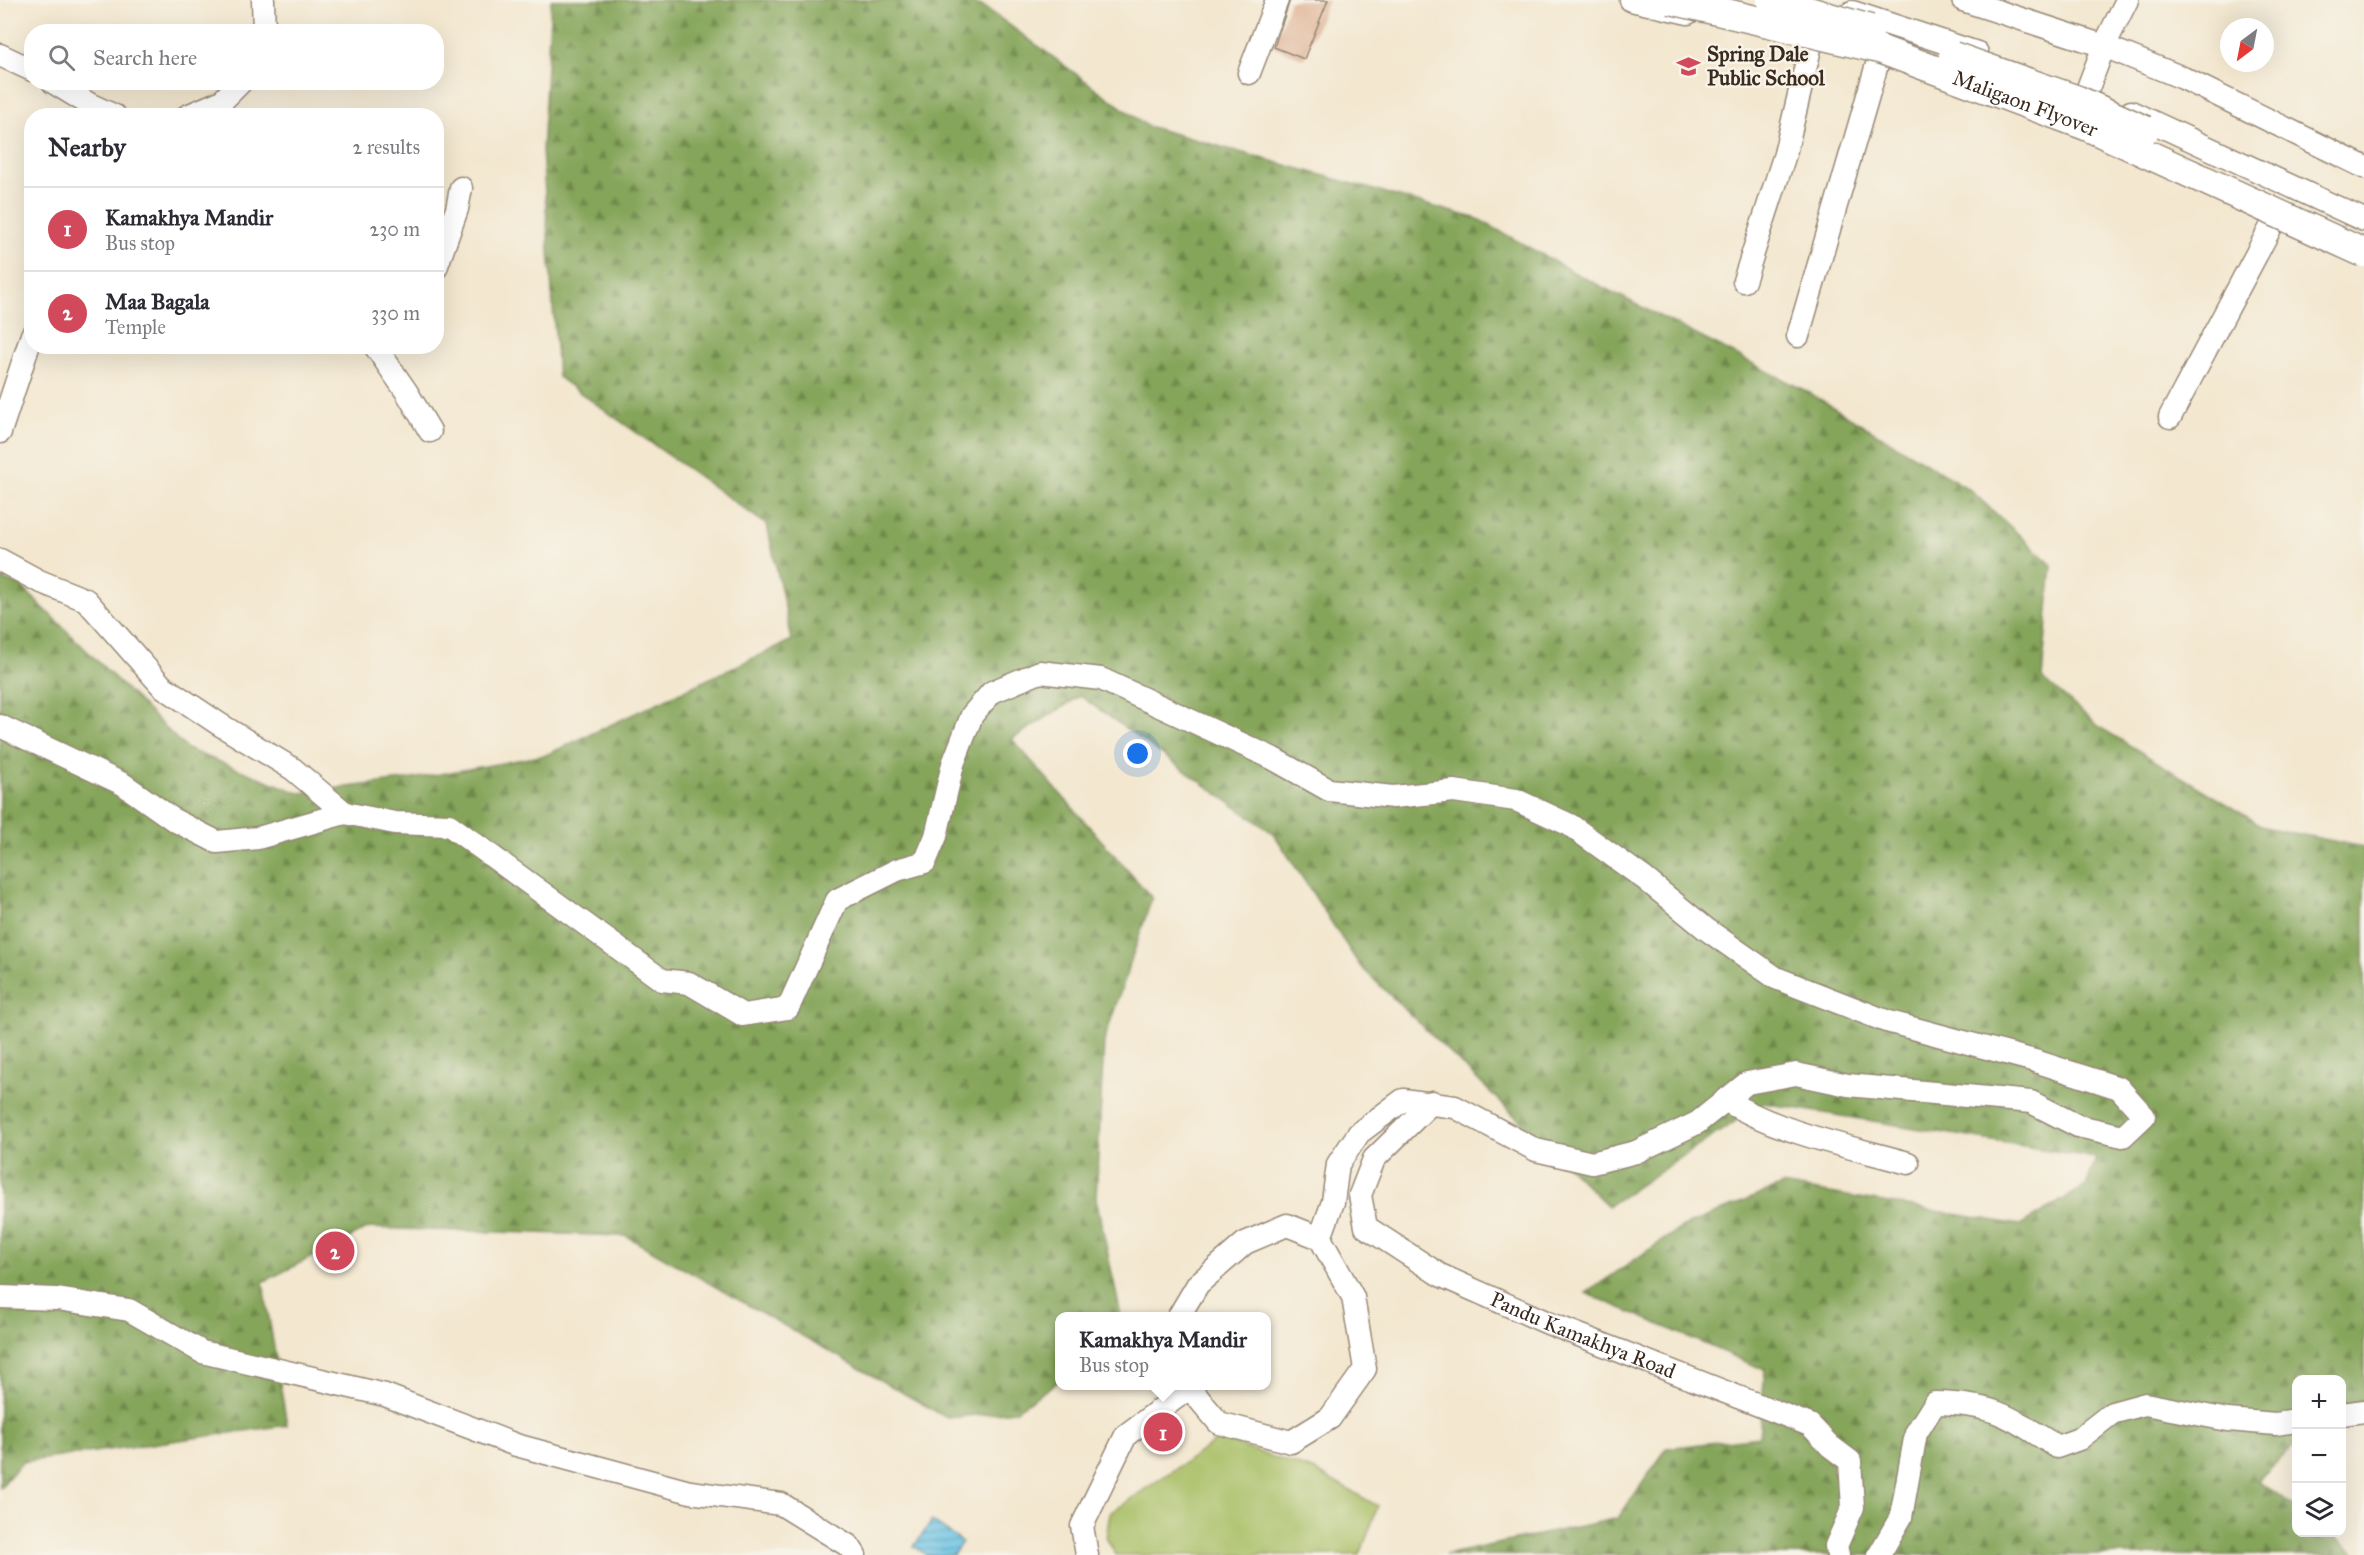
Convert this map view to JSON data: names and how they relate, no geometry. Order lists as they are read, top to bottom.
{
  "streets": {
    "main road": ["Maligaon Flyover"],
    "street": ["Pandu Kamakhya Road"]
  },
  "places": {
    "school or university": ["Spring Dale Public School"]
  },
  "north": "bottom left",
  "page": {
    "search": "Search here",
    "heading": ["Nearby", "2 results"],
    "list": [
      {
        "mark": "1",
        "name": "Kamakhya Mandir",
        "note": "Bus stop",
        "value": "230 m"
      },
      {
        "mark": "2",
        "name": "Maa Bagala",
        "note": "Temple",
        "value": "330 m"
      }
    ],
    "pins": ["2", "1"],
    "popup": ["Kamakhya Mandir", "Bus stop"],
    "map_buttons": ["+", "−"]
  }
}
